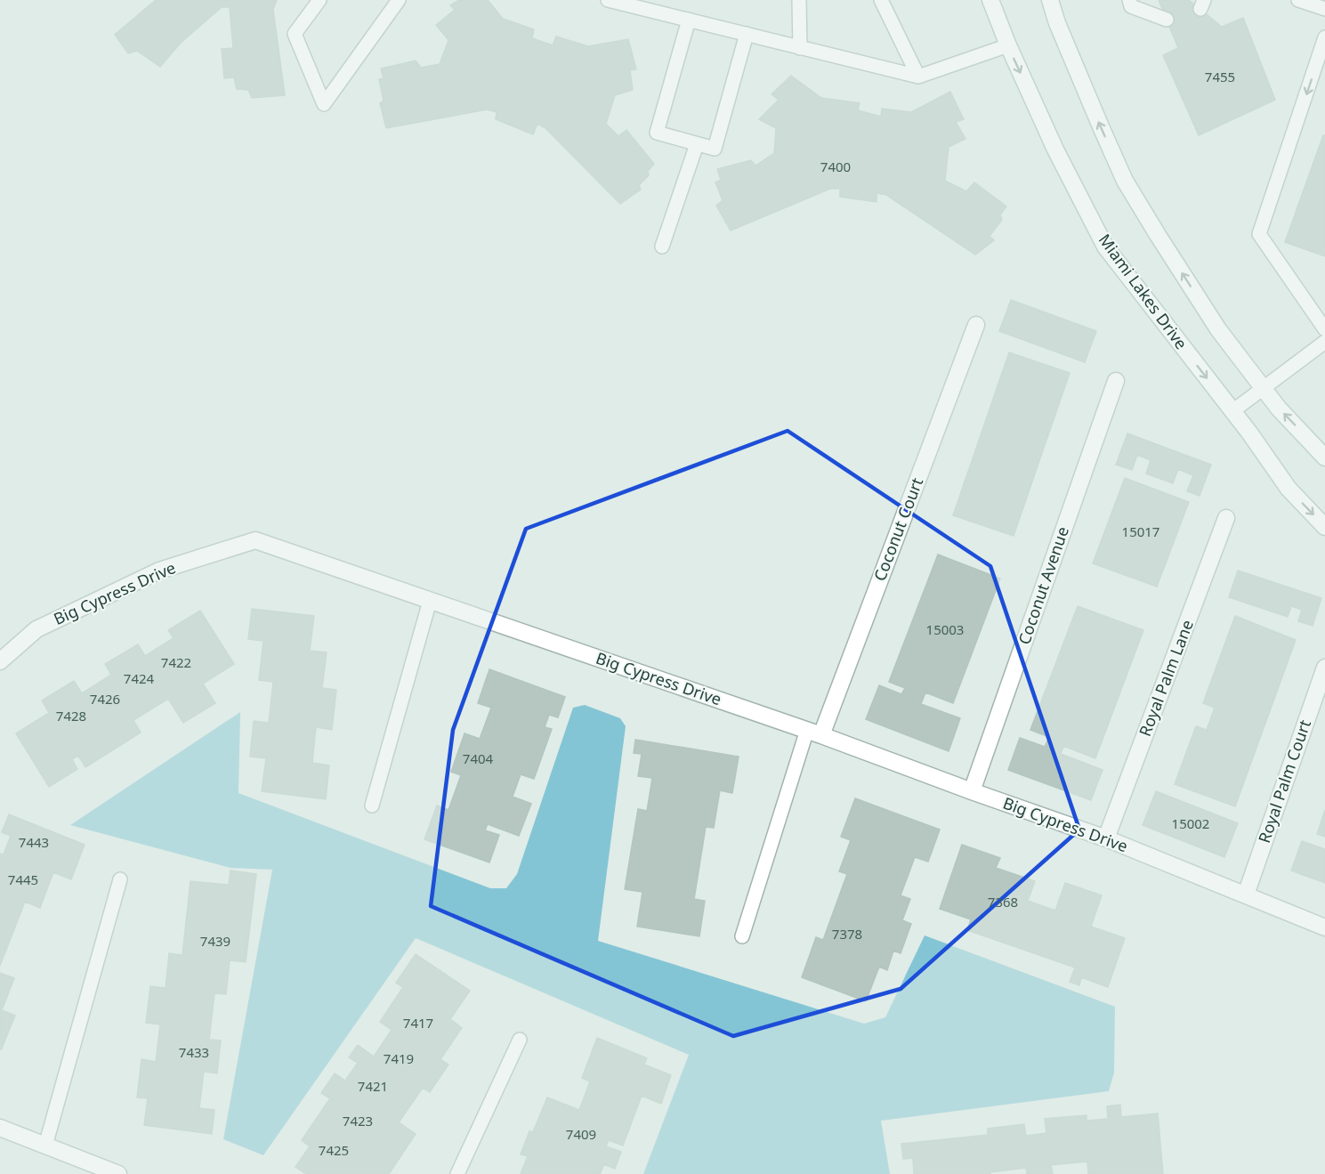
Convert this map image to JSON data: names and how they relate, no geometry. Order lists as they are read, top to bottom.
{
  "streets": {
    "street": [
      "Miami Lakes Drive",
      "Coconut Court",
      "Coconut Avenue",
      "Big Cypress Drive",
      "Royal Palm Lane",
      "Royal Palm Court"
    ]
  },
  "crossings": [
    ["Coconut Court", "Big Cypress Drive"],
    ["Coconut Avenue", "Big Cypress Drive"],
    ["Big Cypress Drive", "Royal Palm Lane"],
    ["Big Cypress Drive", "Royal Palm Court"]
  ],
  "house_numbers": [
    "7455",
    "7400",
    "15017",
    "15003",
    "7422",
    "7424",
    "7426",
    "7428",
    "7404",
    "15002",
    "7443",
    "7445",
    "7368",
    "7378",
    "7439",
    "7417",
    "7433",
    "7419",
    "7421",
    "7423",
    "7409",
    "7425"
  ]
}
